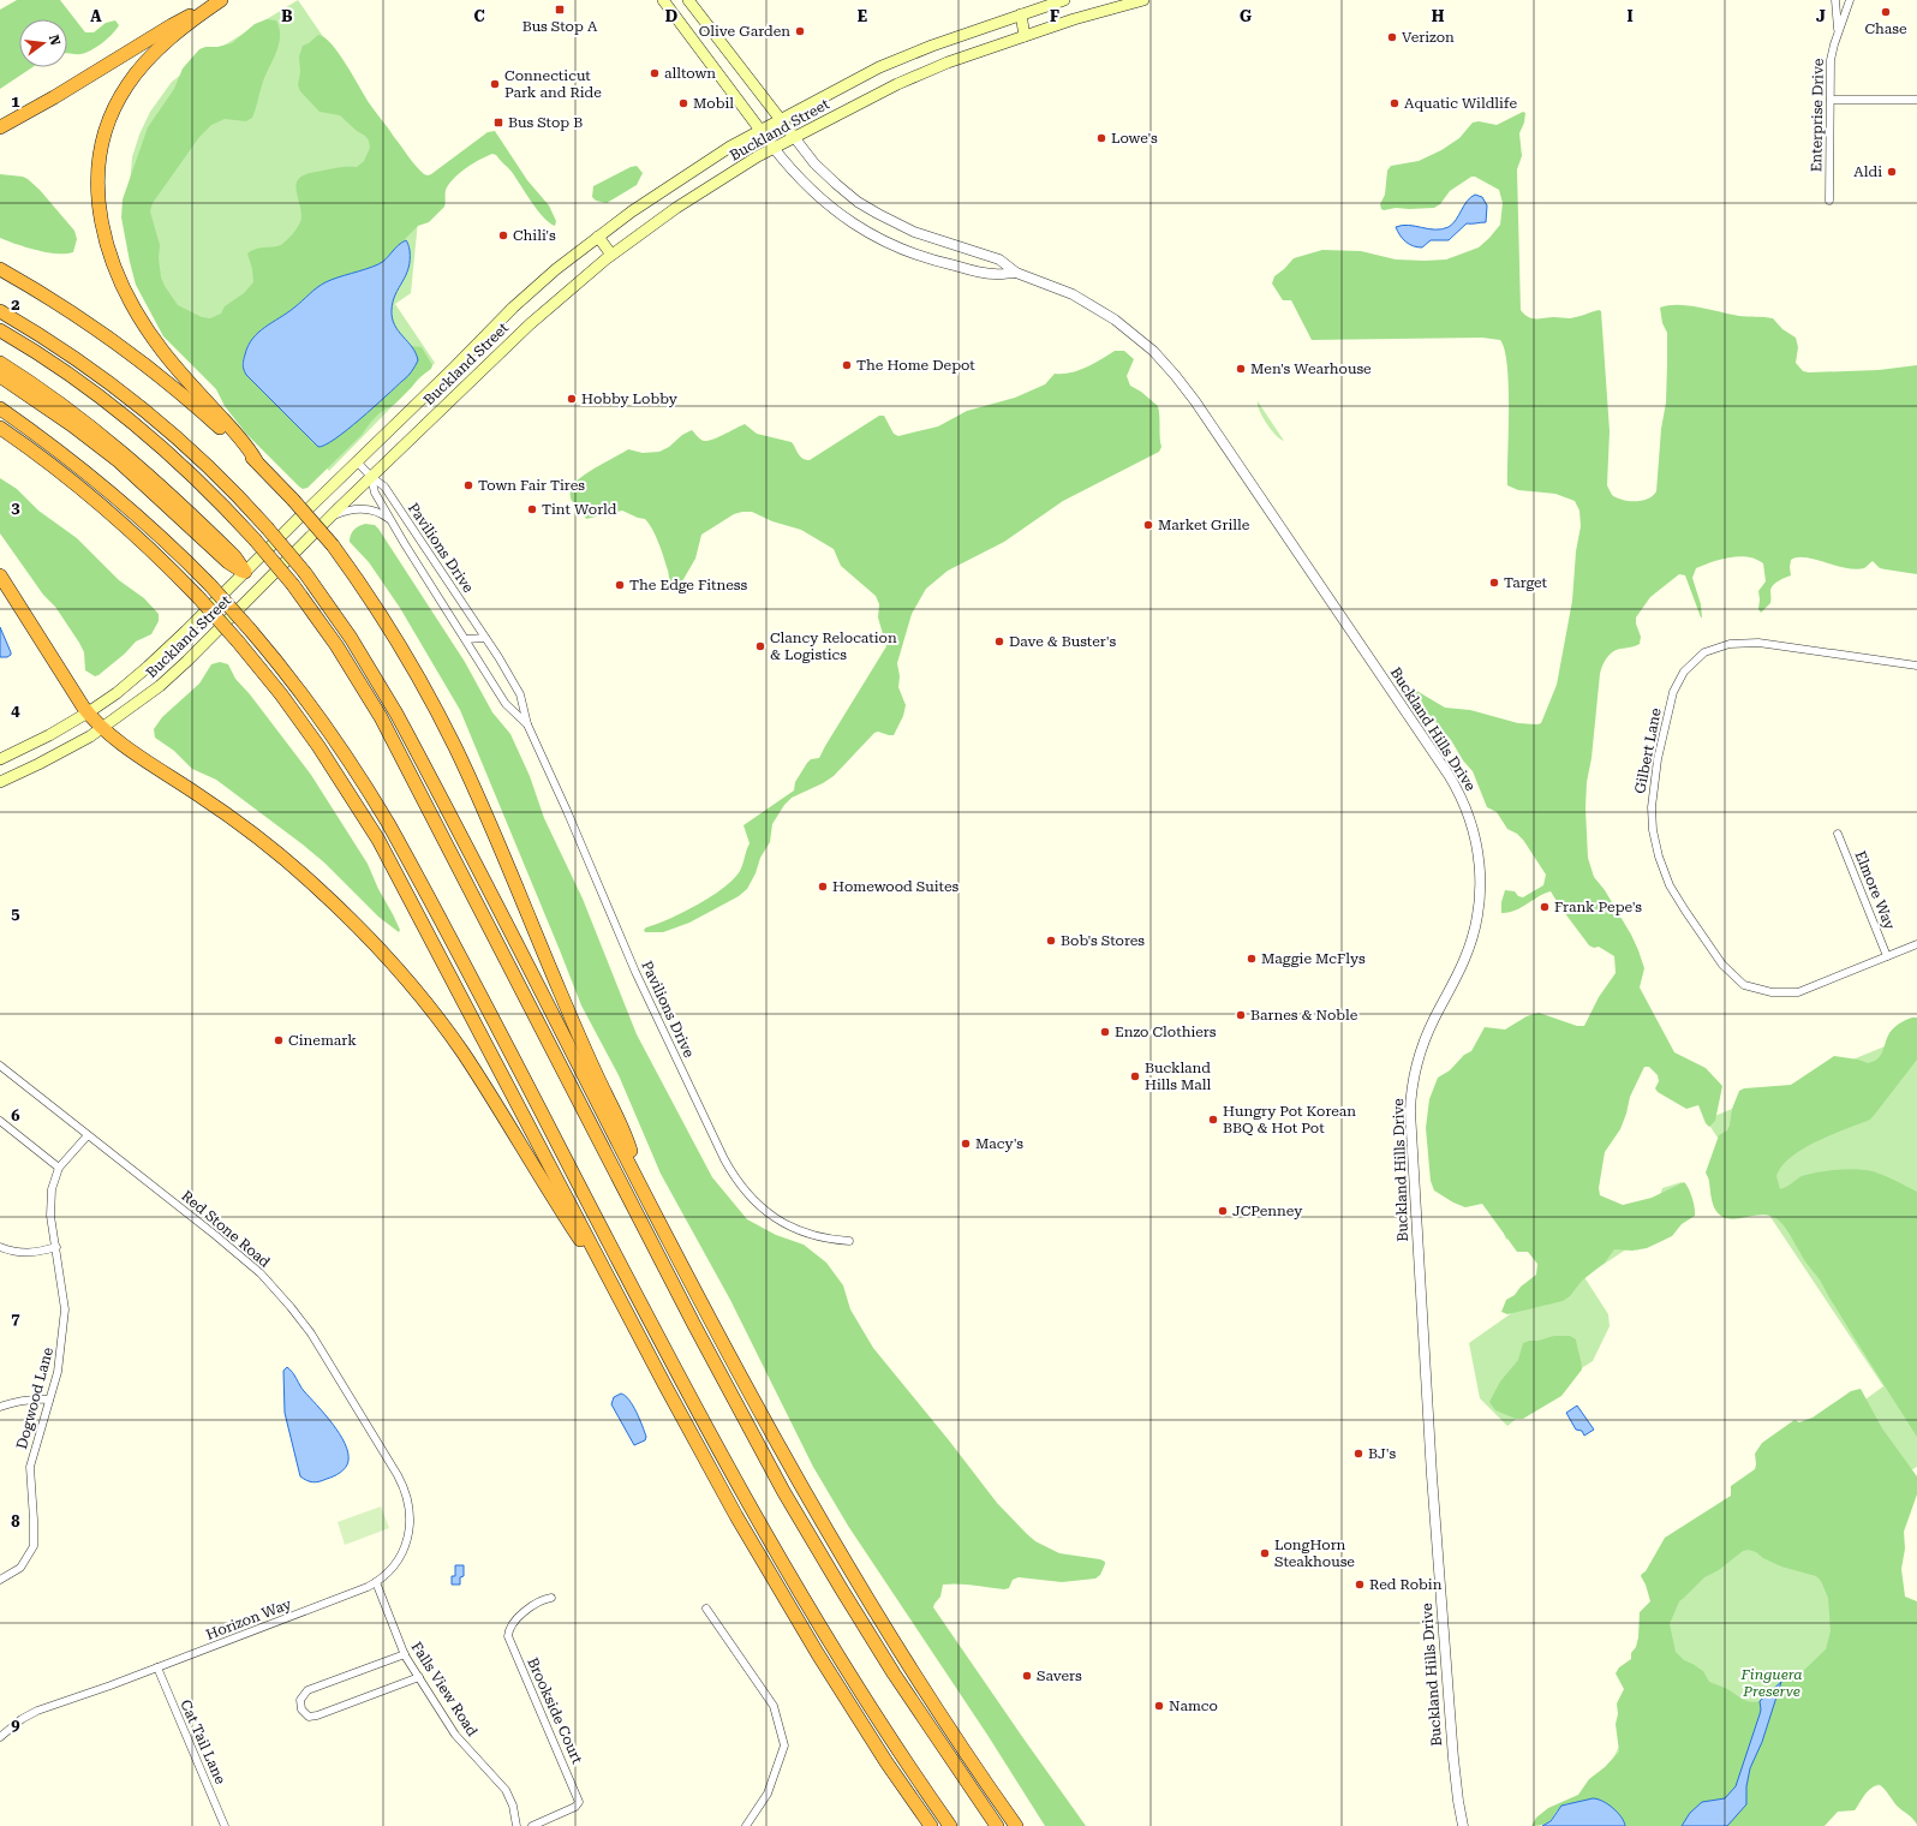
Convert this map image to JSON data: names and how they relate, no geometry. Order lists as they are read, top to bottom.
{
  "streets": {
    "main road": ["Buckland Street"],
    "street": [
      "Enterprise Drive",
      "Pavilions Drive",
      "Buckland Hills Drive",
      "Gilbert Lane",
      "Elmore Way",
      "Red Stone Road",
      "Dogwood Lane",
      "Horizon Way",
      "Falls View Road",
      "Brookside Court",
      "Cat Tail Lane"
    ]
  },
  "crossings": [
    ["Buckland Street", "Pavilions Drive"],
    ["Buckland Street", "Buckland Hills Drive"],
    ["Gilbert Lane", "Elmore Way"],
    ["Red Stone Road", "Dogwood Lane"],
    ["Red Stone Road", "Horizon Way"],
    ["Horizon Way", "Falls View Road"],
    ["Horizon Way", "Cat Tail Lane"]
  ],
  "parks": ["Finguera Preserve"],
  "places": {
    "transit": ["Bus Stop A", "Bus Stop B"],
    "other": [
      "Chase",
      "Olive Garden",
      "Verizon",
      "alltown",
      "Connecticut Park and Ride",
      "Mobil",
      "Aquatic Wildlife",
      "Lowe's",
      "Aldi",
      "Chili's",
      "The Home Depot",
      "Men's Wearhouse",
      "Hobby Lobby",
      "Town Fair Tires",
      "Tint World",
      "Market Grille",
      "Target",
      "The Edge Fitness",
      "Dave & Buster's",
      "Clancy Relocation & Logistics",
      "Homewood Suites",
      "Frank Pepe's",
      "Bob's Stores",
      "Maggie McFlys",
      "Barnes & Noble",
      "Enzo Clothiers",
      "Cinemark",
      "Buckland Hills Mall",
      "Hungry Pot Korean BBQ & Hot Pot",
      "Macy's",
      "JCPenney",
      "BJ's",
      "LongHorn Steakhouse",
      "Red Robin",
      "Savers",
      "Namco"
    ]
  },
  "north": "right",
  "grid": {
    "columns": [
      "A",
      "B",
      "C",
      "D",
      "E",
      "F",
      "G",
      "H",
      "I",
      "J"
    ],
    "rows": [
      "1",
      "2",
      "3",
      "4",
      "5",
      "6",
      "7",
      "8",
      "9"
    ]
  }
}
